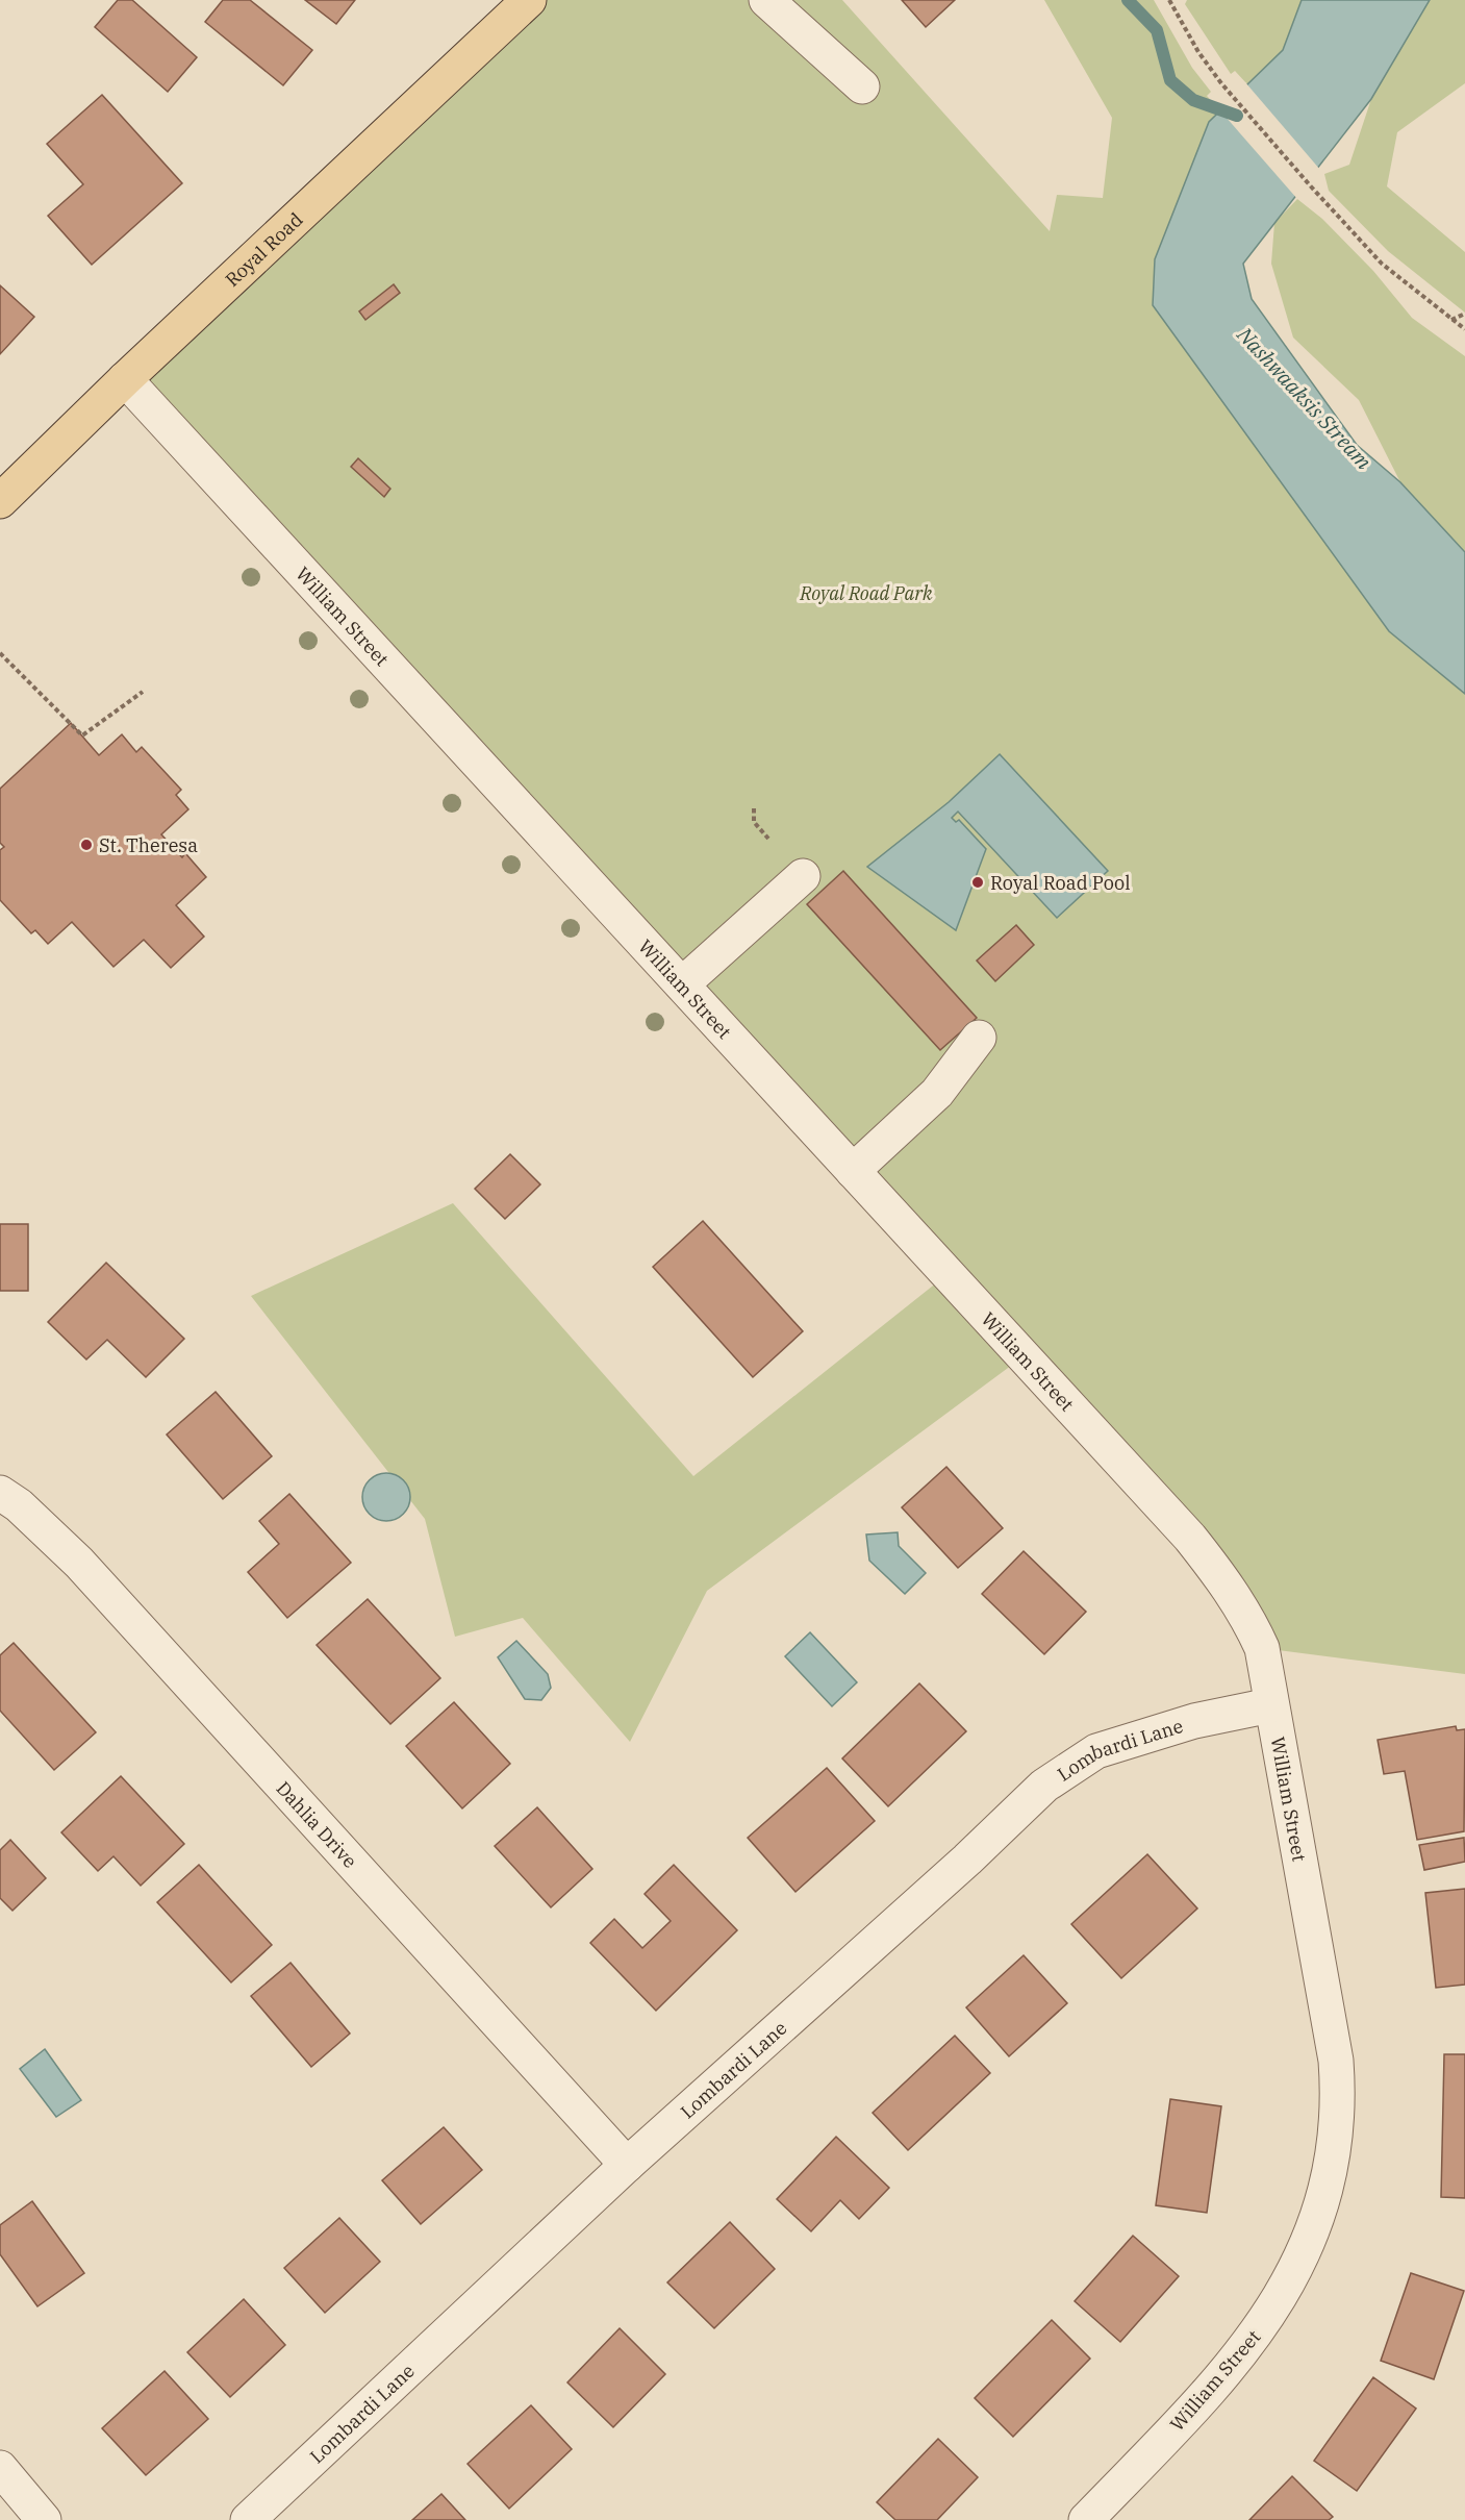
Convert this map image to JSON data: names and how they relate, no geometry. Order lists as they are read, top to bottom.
{
  "streets": {
    "main road": ["Royal Road"],
    "street": ["William Street", "Lombardi Lane", "Dahlia Drive"]
  },
  "crossings": [
    ["Royal Road", "William Street"],
    ["William Street", "Lombardi Lane"],
    ["Lombardi Lane", "Dahlia Drive"]
  ],
  "water": ["Nashwaaksis Stream"],
  "parks": ["Royal Road Park"],
  "places": ["St. Theresa", "Royal Road Pool"]
}
